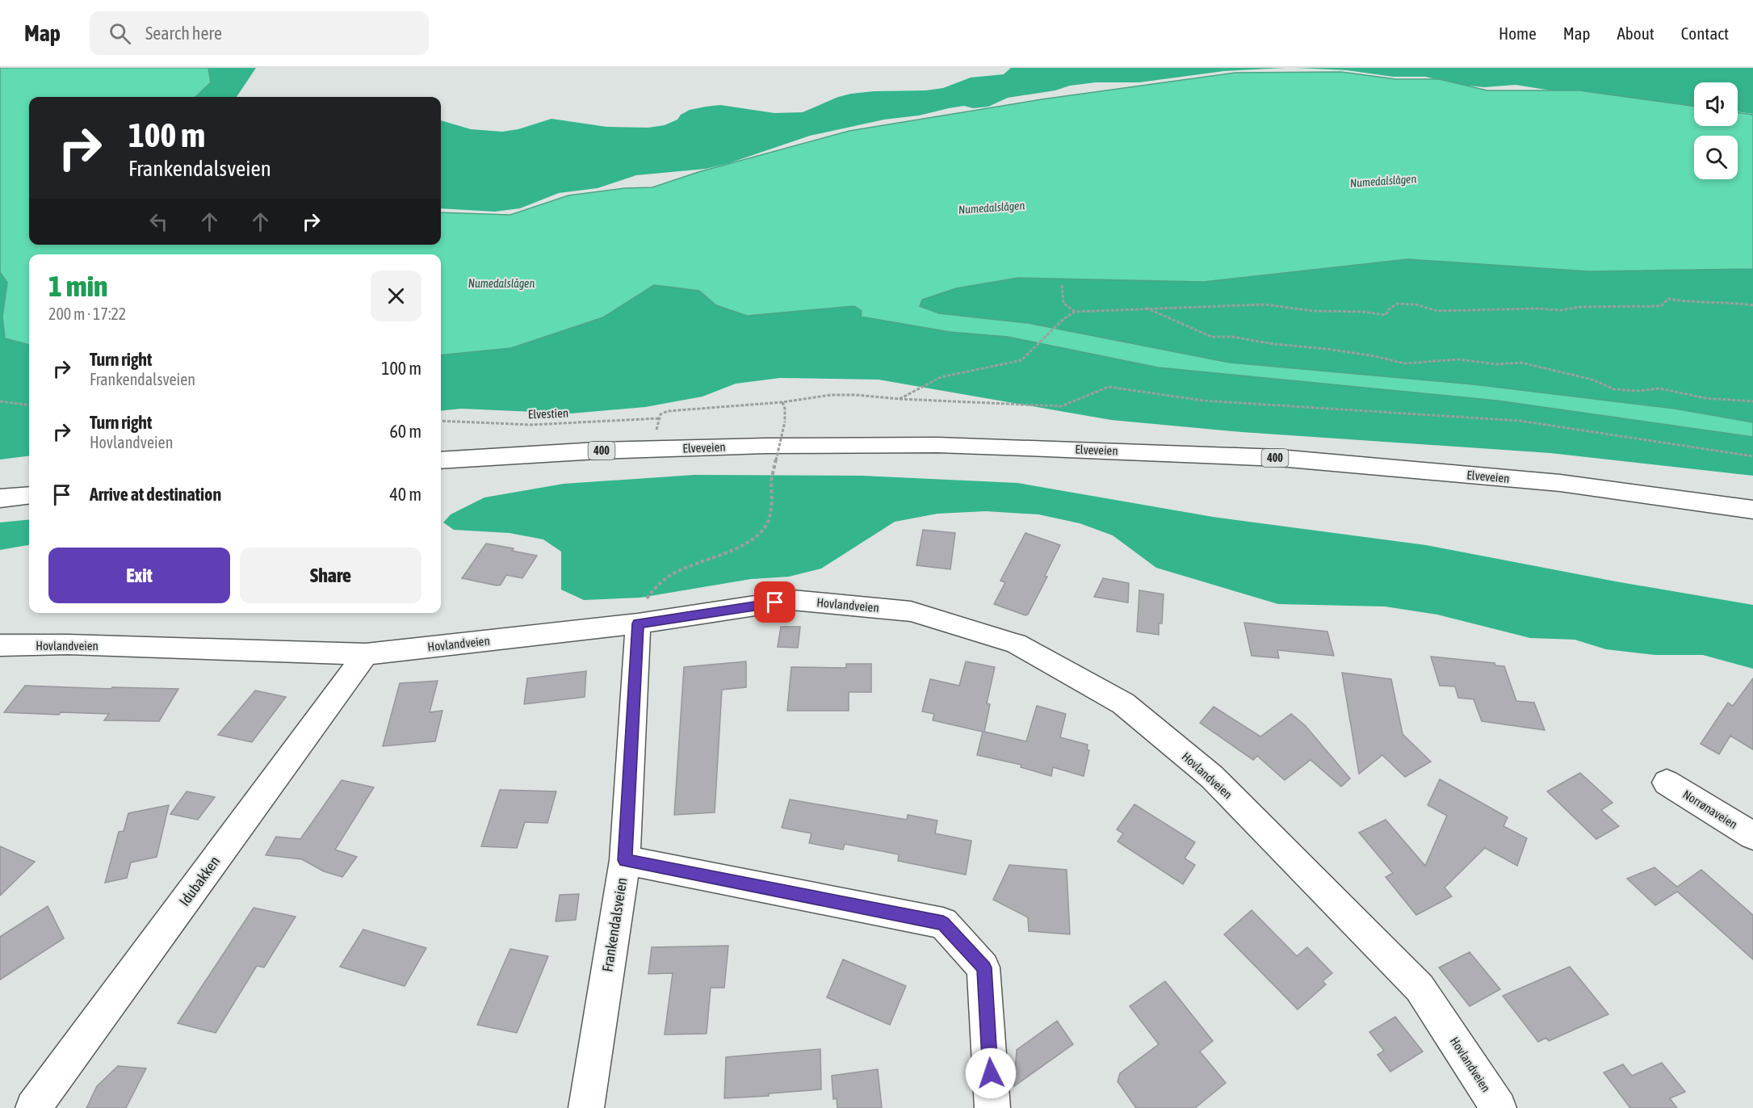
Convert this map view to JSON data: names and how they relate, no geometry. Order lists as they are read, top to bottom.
{
  "streets": {
    "highway": ["Elveveien", "400"],
    "street": [
      "Hovlandveien",
      "Norrønaveien",
      "Idubakken",
      "Frankendalsveien"
    ],
    "path": ["Elvestien"]
  },
  "crossings": [
    ["Hovlandveien", "Idubakken"],
    ["Hovlandveien", "Frankendalsveien"]
  ],
  "water": ["Numedalslågen"],
  "page": {
    "header": "Map",
    "search": "Search here",
    "nav": [
      "Home",
      "Map",
      "About",
      "Contact"
    ],
    "turn": ["100 m", "Frankendalsveien"],
    "heading": ["1 min", "200 m · 17:22"],
    "list": [
      {
        "name": "Turn right",
        "note": "Frankendalsveien",
        "value": "100 m"
      },
      {
        "name": "Turn right",
        "note": "Hovlandveien",
        "value": "60 m"
      },
      {
        "name": "Arrive at destination",
        "value": "40 m"
      }
    ],
    "buttons": ["Exit", "Share"]
  }
}
